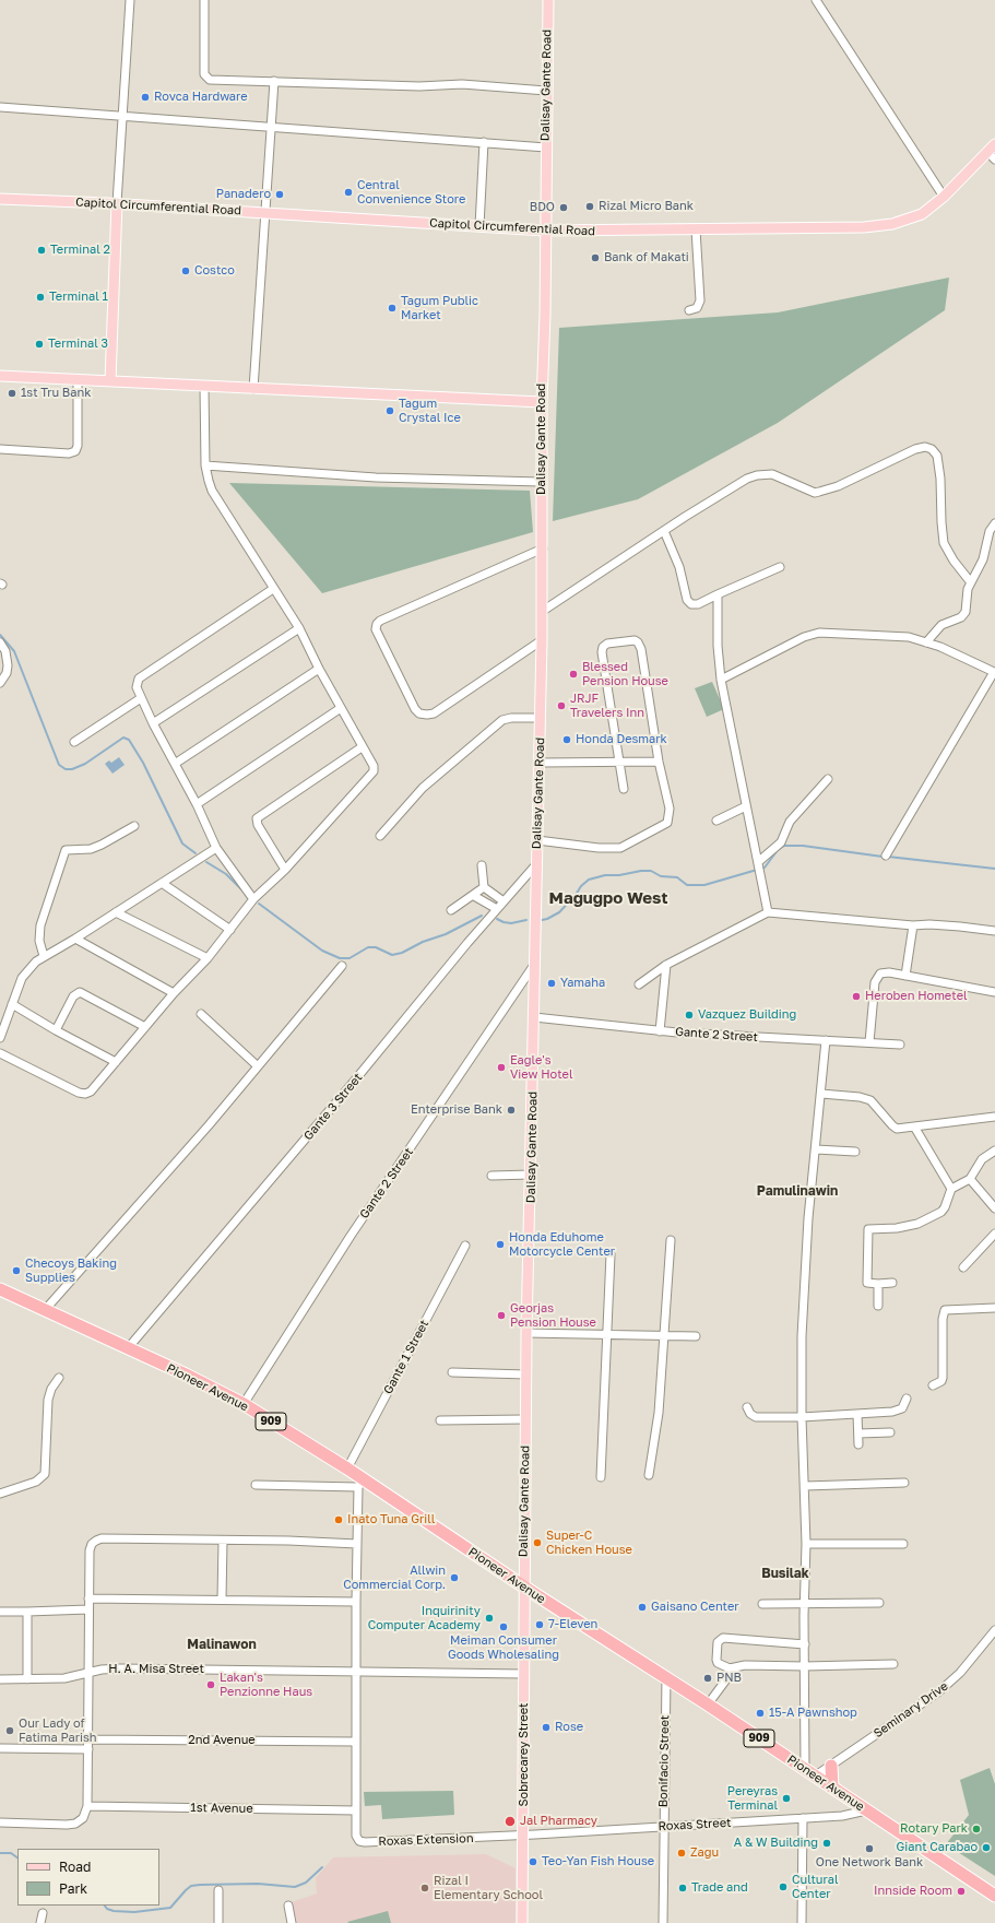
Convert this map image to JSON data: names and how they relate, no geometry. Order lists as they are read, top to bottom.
{
  "streets": {
    "highway": ["Pioneer Avenue", "909"],
    "main road": ["Dalisay Gante Road", "Capitol Circumferential Road", "Sobrecarey Street"],
    "street": [
      "Gante 2 Street",
      "Gante 3 Street",
      "Gante 1 Street",
      "H. A. Misa Street",
      "Seminary Drive",
      "2nd Avenue",
      "Bonifacio Street",
      "1st Avenue",
      "Roxas Street",
      "Roxas Extension"
    ]
  },
  "crossings": [
    ["Dalisay Gante Road", "Capitol Circumferential Road"],
    ["Dalisay Gante Road", "Gante 2 Street"],
    ["Dalisay Gante Road", "Gante 3 Street"],
    ["Dalisay Gante Road", "Pioneer Avenue"],
    ["Dalisay Gante Road", "Sobrecarey Street"],
    ["Gante 2 Street", "Pioneer Avenue"],
    ["Gante 3 Street", "Pioneer Avenue"],
    ["Gante 1 Street", "Pioneer Avenue"],
    ["Pioneer Avenue", "Seminary Drive"],
    ["Pioneer Avenue", "Sobrecarey Street"],
    ["Pioneer Avenue", "Bonifacio Street"],
    ["Pioneer Avenue", "Roxas Street"],
    ["H. A. Misa Street", "Sobrecarey Street"],
    ["Sobrecarey Street", "Roxas Street"],
    ["Sobrecarey Street", "Roxas Extension"],
    ["Bonifacio Street", "Roxas Street"],
    ["1st Avenue", "Roxas Extension"],
    ["Roxas Street", "Roxas Extension"]
  ],
  "districts": [
    "Magugpo West",
    "Pamulinawin",
    "Busilak",
    "Malinawon"
  ],
  "places": [
    "Rovca Hardware",
    "Central Convenience Store",
    "Panadero",
    "Rizal Micro Bank",
    "BDO",
    "Terminal 2",
    "Bank of Makati",
    "Costco",
    "Terminal 1",
    "Tagum Public Market",
    "Terminal 3",
    "1st Tru Bank",
    "Tagum Crystal Ice",
    "Blessed Pension House",
    "JRJF Travelers Inn",
    "Honda Desmark",
    "Yamaha",
    "Heroben Hometel",
    "Vazquez Building",
    "Eagle's View Hotel",
    "Enterprise Bank",
    "Honda Eduhome Motorcycle Center",
    "Checoys Baking Supplies",
    "Georjas Pension House",
    "Inato Tuna Grill",
    "Super-C Chicken House",
    "Allwin Commercial Corp.",
    "Gaisano Center",
    "Inquirinity Computer Academy",
    "7-Eleven",
    "Meiman Consumer Goods Wholesaling",
    "PNB",
    "Lakan's Penzionne Haus",
    "15-A Pawnshop",
    "Rose",
    "Our Lady of Fatima Parish",
    "Pereyras Terminal",
    "Jal Pharmacy",
    "Rotary Park",
    "A & W Building",
    "Giant Carabao",
    "One Network Bank",
    "Zagu",
    "Teo-Yan Fish House",
    "Cultural Center",
    "Rizal I Elementary School",
    "Trade and",
    "Innside Room"
  ],
  "legend": ["Road", "Park"]
}
